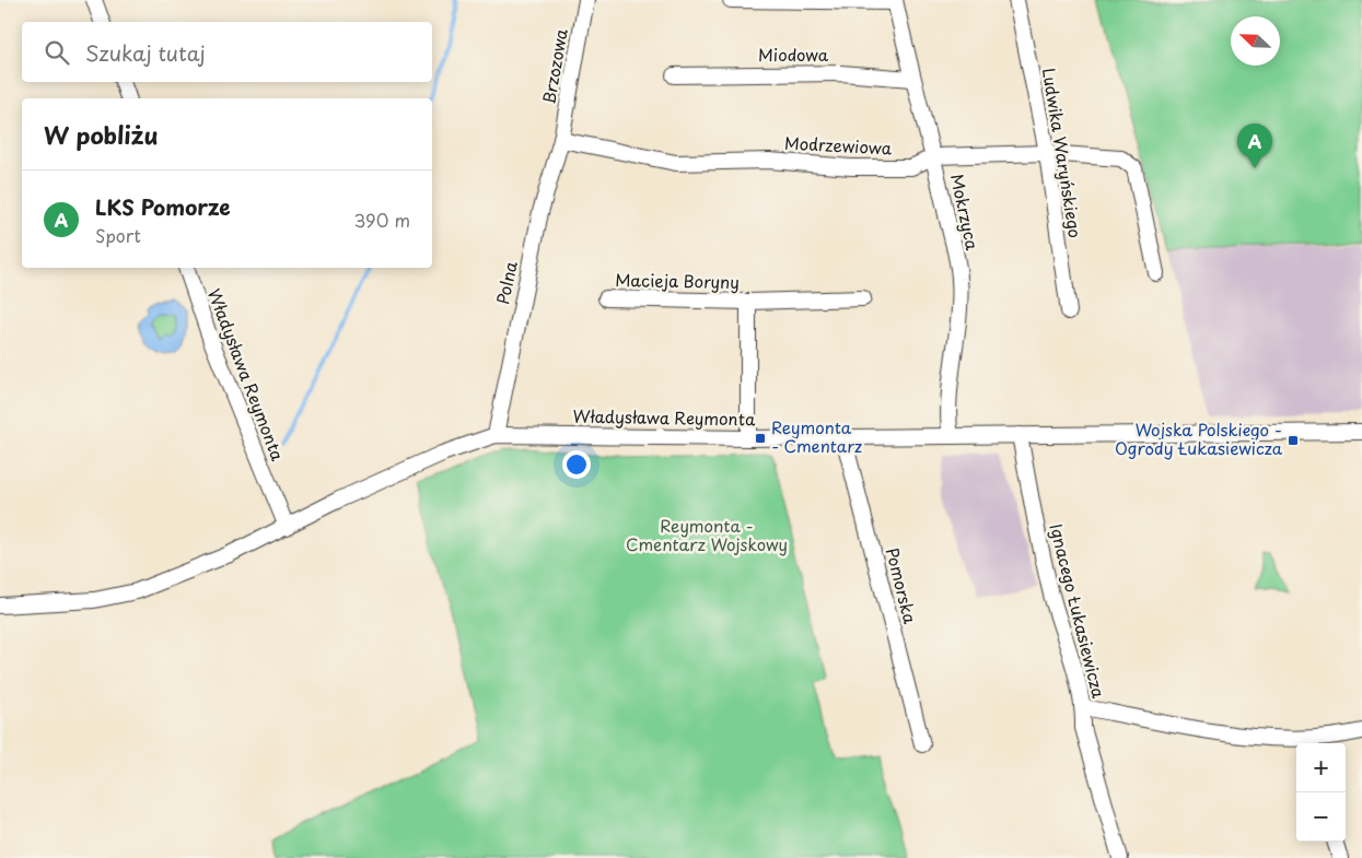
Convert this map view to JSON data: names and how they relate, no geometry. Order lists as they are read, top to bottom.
{
  "streets": {
    "street": [
      "Miodowa",
      "Brzozowa",
      "Modrzewiowa",
      "Ludwika Waryńskiego",
      "Mokrzyca",
      "Macieja Boryny",
      "Polna",
      "Władysława Reymonta",
      "Pomorska",
      "Ignacego Łukasiewicza"
    ]
  },
  "crossings": [
    ["Miodowa", "Mokrzyca"],
    ["Brzozowa", "Modrzewiowa"],
    ["Brzozowa", "Polna"],
    ["Modrzewiowa", "Ludwika Waryńskiego"],
    ["Modrzewiowa", "Mokrzyca"],
    ["Modrzewiowa", "Polna"],
    ["Mokrzyca", "Władysława Reymonta"],
    ["Macieja Boryny", "Władysława Reymonta"],
    ["Polna", "Władysława Reymonta"],
    ["Władysława Reymonta", "Pomorska"],
    ["Władysława Reymonta", "Ignacego Łukasiewicza"]
  ],
  "parks": ["Reymonta - Cmentarz Wojskowy"],
  "places": {
    "transit": ["Reymonta - Cmentarz", "Wojska Polskiego - Ogrody Łukasiewicza"]
  },
  "north": "top left",
  "page": {
    "search": "Szukaj tutaj",
    "heading": "W pobliżu",
    "pins": "A",
    "list": [
      {
        "mark": "A",
        "name": "LKS Pomorze",
        "note": "Sport",
        "value": "390 m"
      }
    ],
    "map_buttons": ["+", "−"]
  }
}
